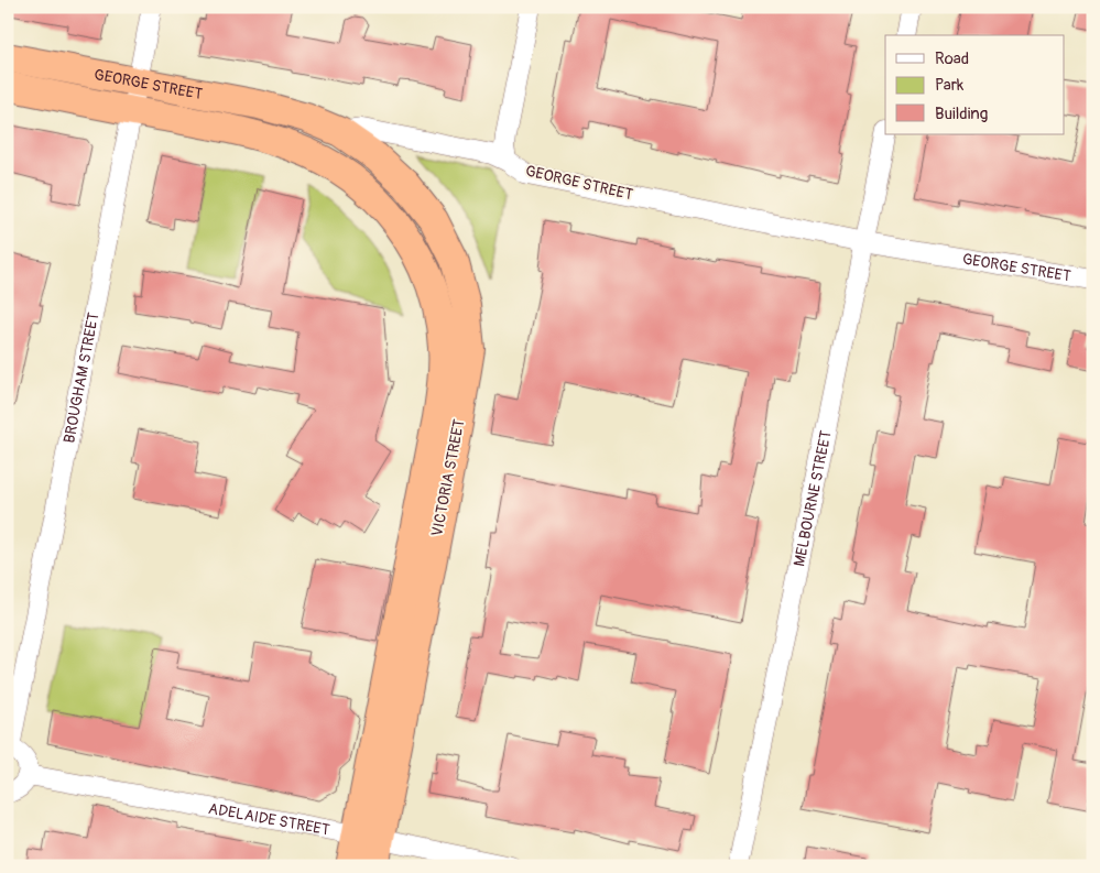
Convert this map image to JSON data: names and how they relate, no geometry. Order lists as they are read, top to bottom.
{
  "streets": {
    "highway": ["GEORGE STREET", "VICTORIA STREET"],
    "street": ["BROUGHAM STREET", "MELBOURNE STREET", "ADELAIDE STREET"]
  },
  "crossings": [
    ["GEORGE STREET", "BROUGHAM STREET"],
    ["GEORGE STREET", "VICTORIA STREET"],
    ["GEORGE STREET", "MELBOURNE STREET"],
    ["VICTORIA STREET", "ADELAIDE STREET"]
  ],
  "legend": ["Road", "Park", "Building"]
}
